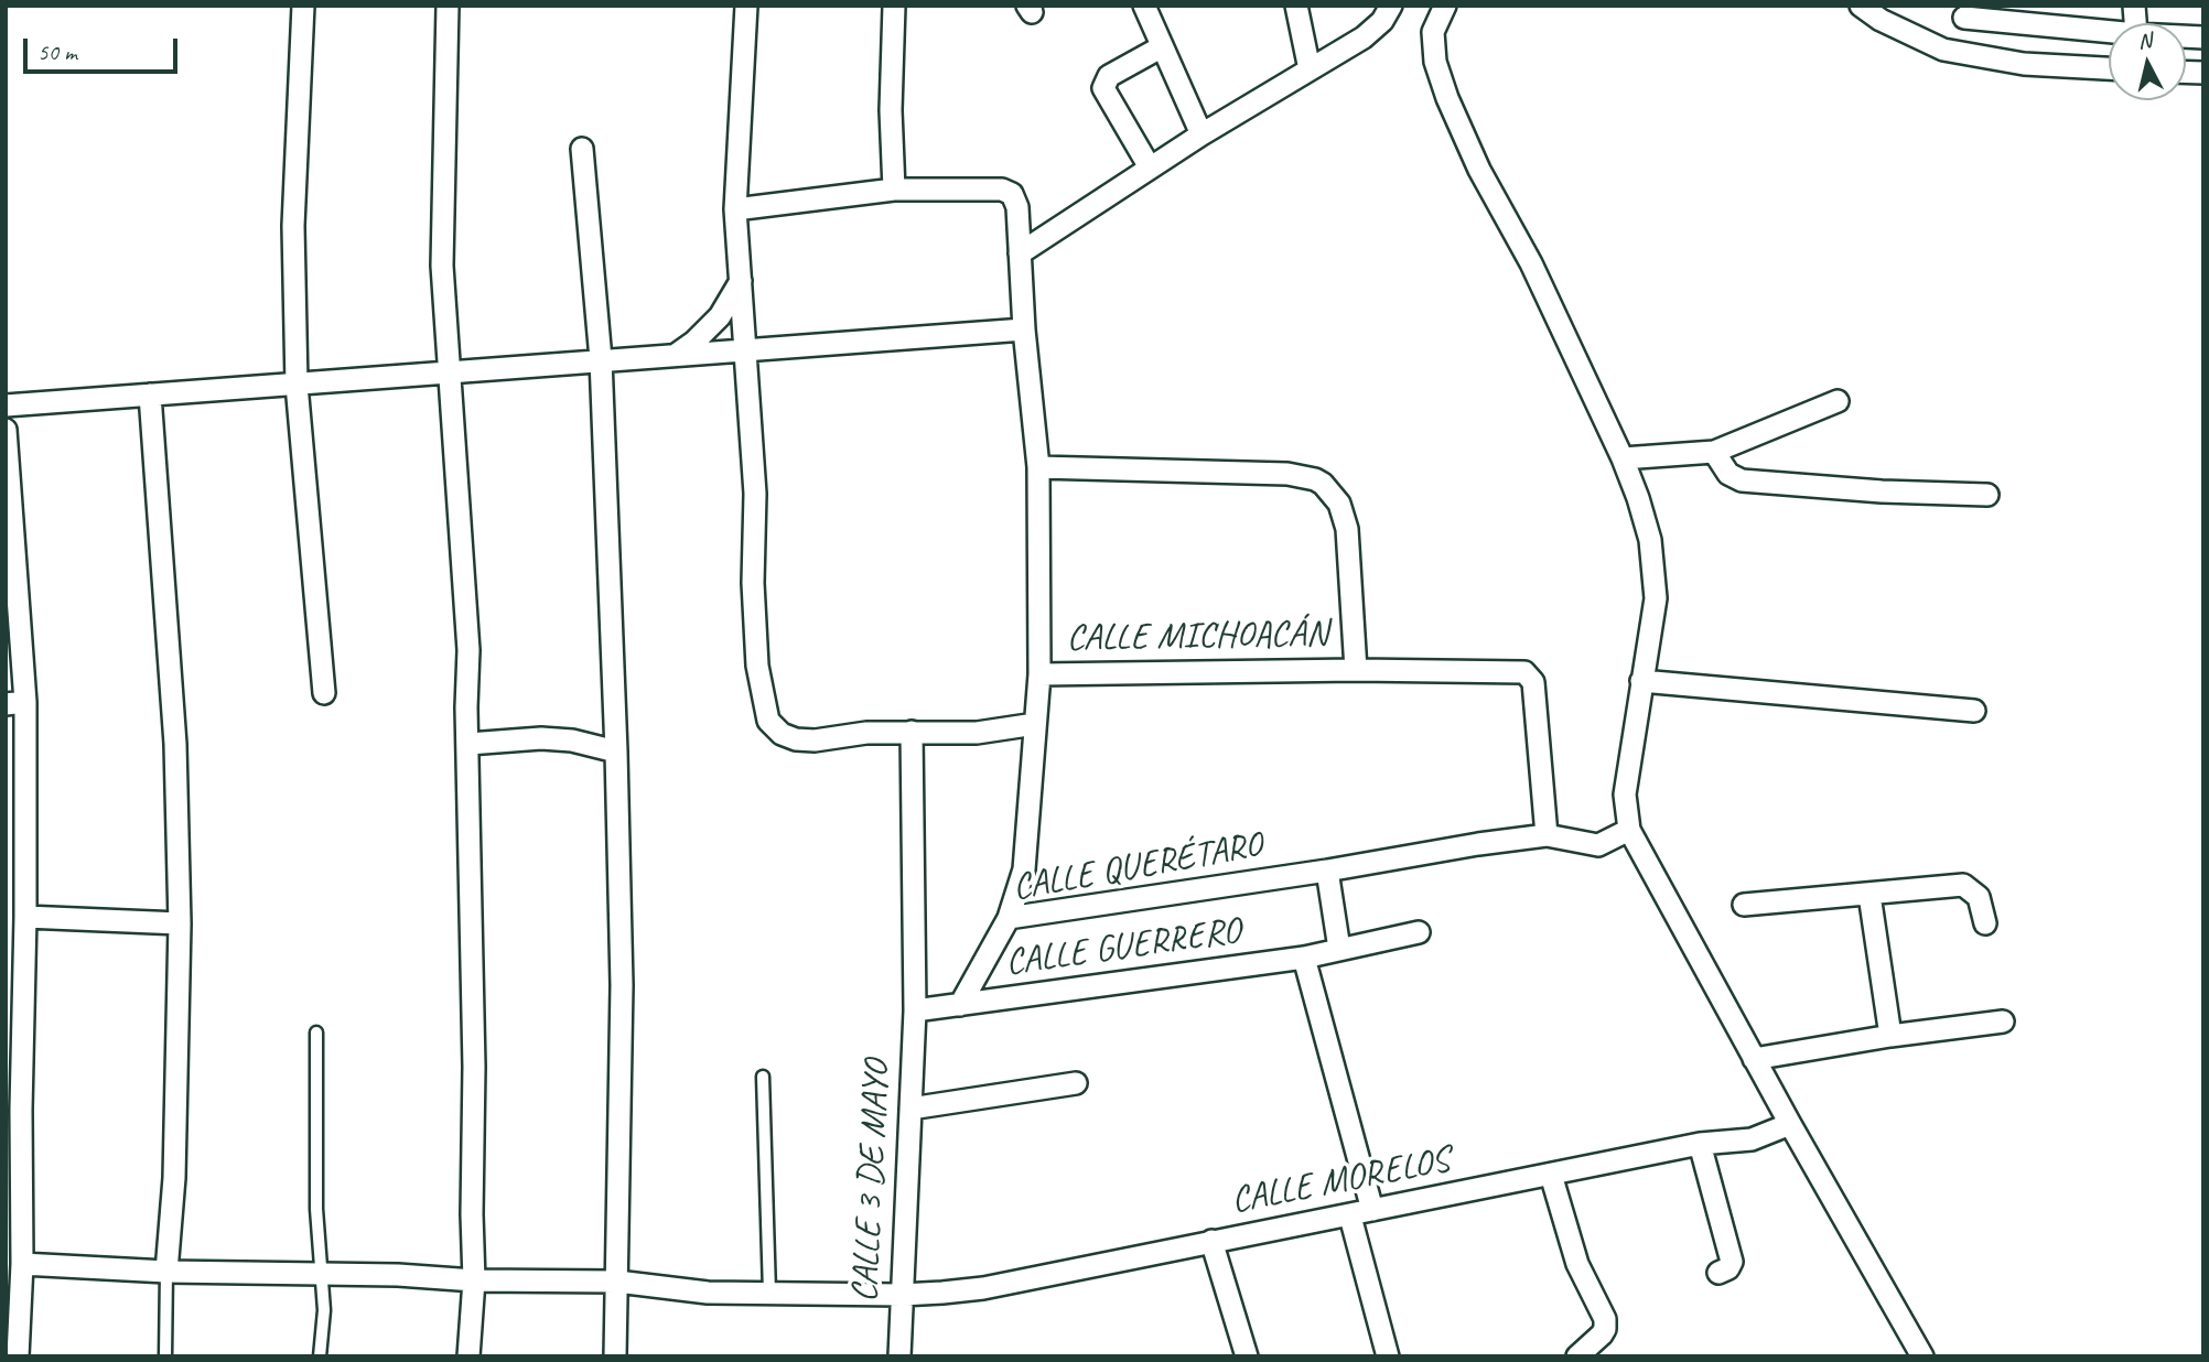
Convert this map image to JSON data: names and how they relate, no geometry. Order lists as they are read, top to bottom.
{
  "streets": {
    "street": [
      "CALLE MICHOACÁN",
      "CALLE QUERÉTARO",
      "CALLE GUERRERO",
      "CALLE 3 DE MAYO",
      "CALLE MORELOS"
    ]
  },
  "crossings": [
    ["CALLE MICHOACÁN", "CALLE QUERÉTARO"],
    ["CALLE QUERÉTARO", "CALLE GUERRERO"],
    ["CALLE GUERRERO", "CALLE 3 DE MAYO"],
    ["CALLE 3 DE MAYO", "CALLE MORELOS"]
  ],
  "scale_bar": "50 m",
  "north": "top"
}
